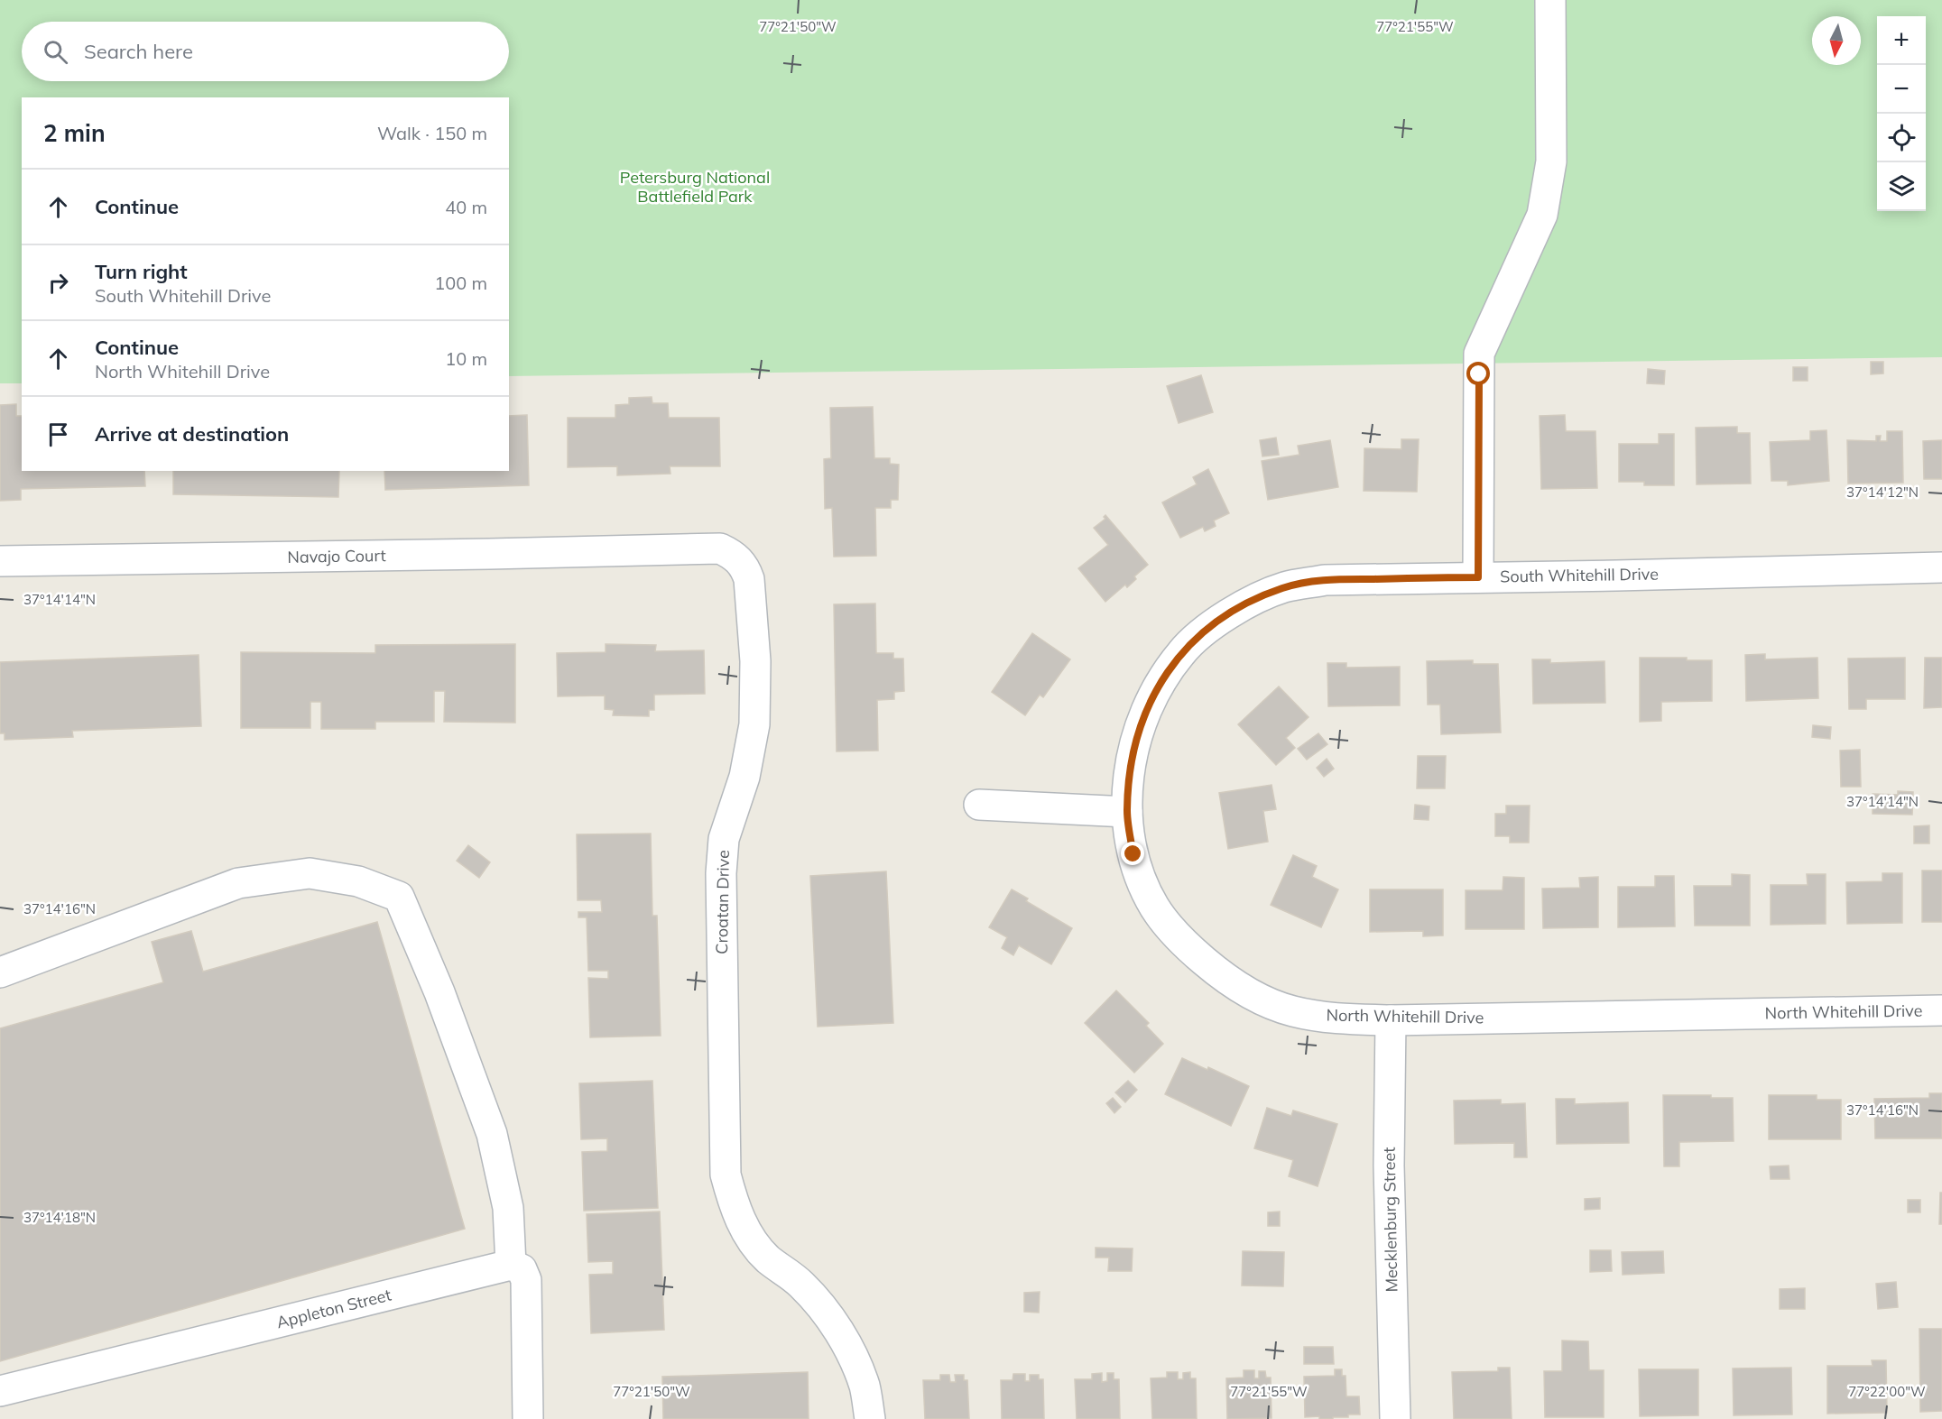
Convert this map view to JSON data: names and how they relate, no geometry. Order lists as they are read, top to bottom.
{
  "streets": {
    "street": [
      "Navajo Court",
      "South Whitehill Drive",
      "Croatan Drive",
      "North Whitehill Drive",
      "Mecklenburg Street",
      "Appleton Street"
    ]
  },
  "crossings": [
    ["Navajo Court", "Croatan Drive"],
    ["South Whitehill Drive", "North Whitehill Drive"],
    ["North Whitehill Drive", "Mecklenburg Street"]
  ],
  "parks": ["Petersburg National Battlefield Park"],
  "north": "bottom",
  "page": {
    "map_buttons": ["+", "−"],
    "search": "Search here",
    "heading": ["2 min", "Walk · 150 m"],
    "list": [
      ["Continue", "40 m"],
      ["Turn right", "South Whitehill Drive", "100 m"],
      ["Continue", "North Whitehill Drive", "10 m"],
      "Arrive at destination"
    ]
  },
  "coordinates": [
    "77°21'50\"W",
    "77°21'55\"W",
    "37°14'12\"N",
    "37°14'14\"N",
    "37°14'16\"N",
    "37°14'18\"N",
    "77°22'00\"W"
  ]
}
